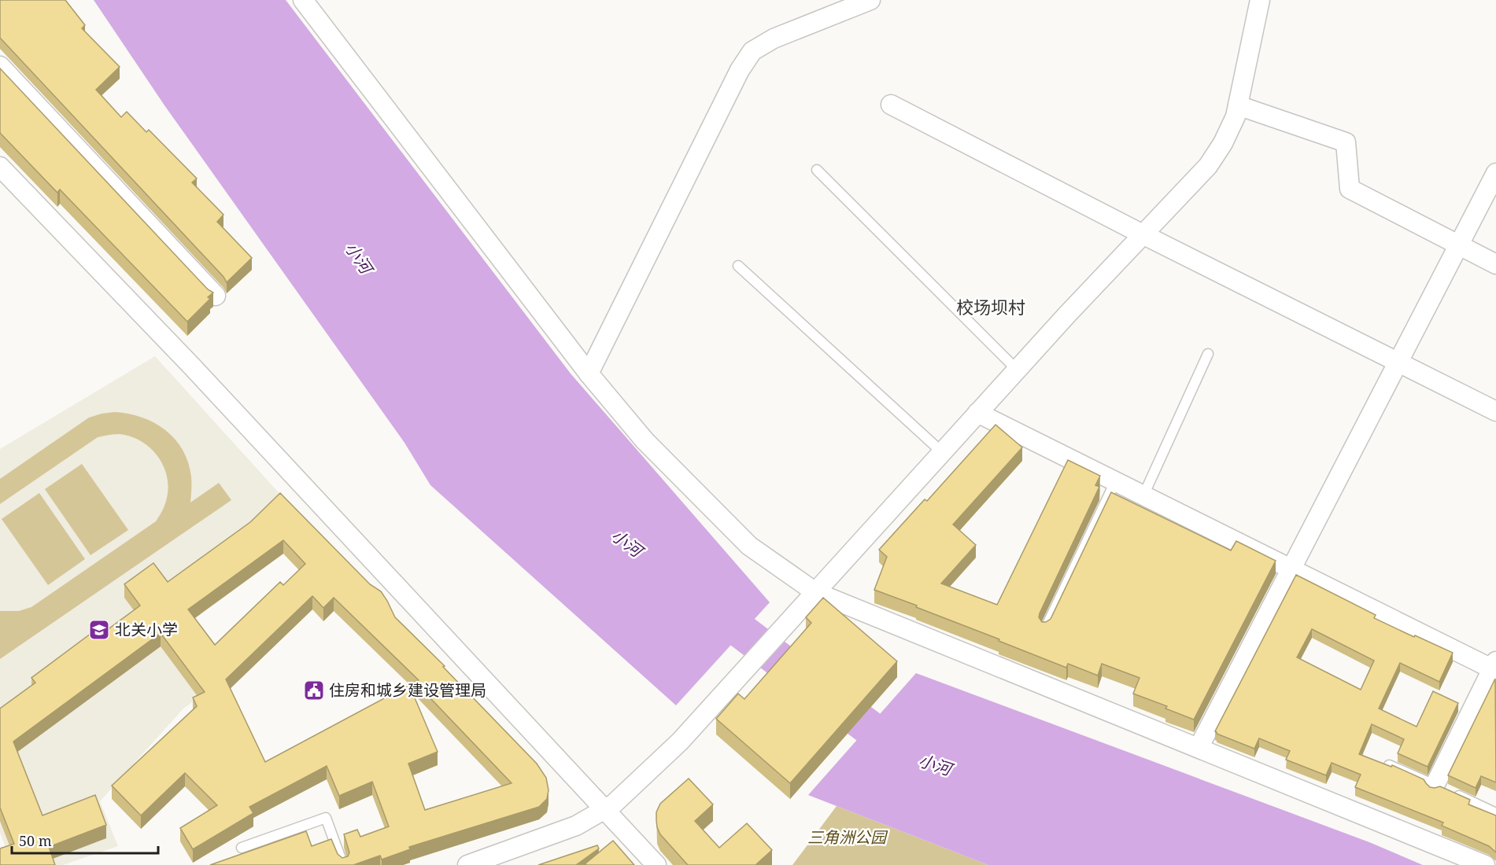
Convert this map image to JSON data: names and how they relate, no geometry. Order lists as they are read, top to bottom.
{
  "districts": ["校场坝村"],
  "water": ["小河"],
  "parks": ["三角洲公园"],
  "places": {
    "school or university": ["北关小学"],
    "public building": ["住房和城乡建设管理局"]
  },
  "scale_bar": "50 m"
}
